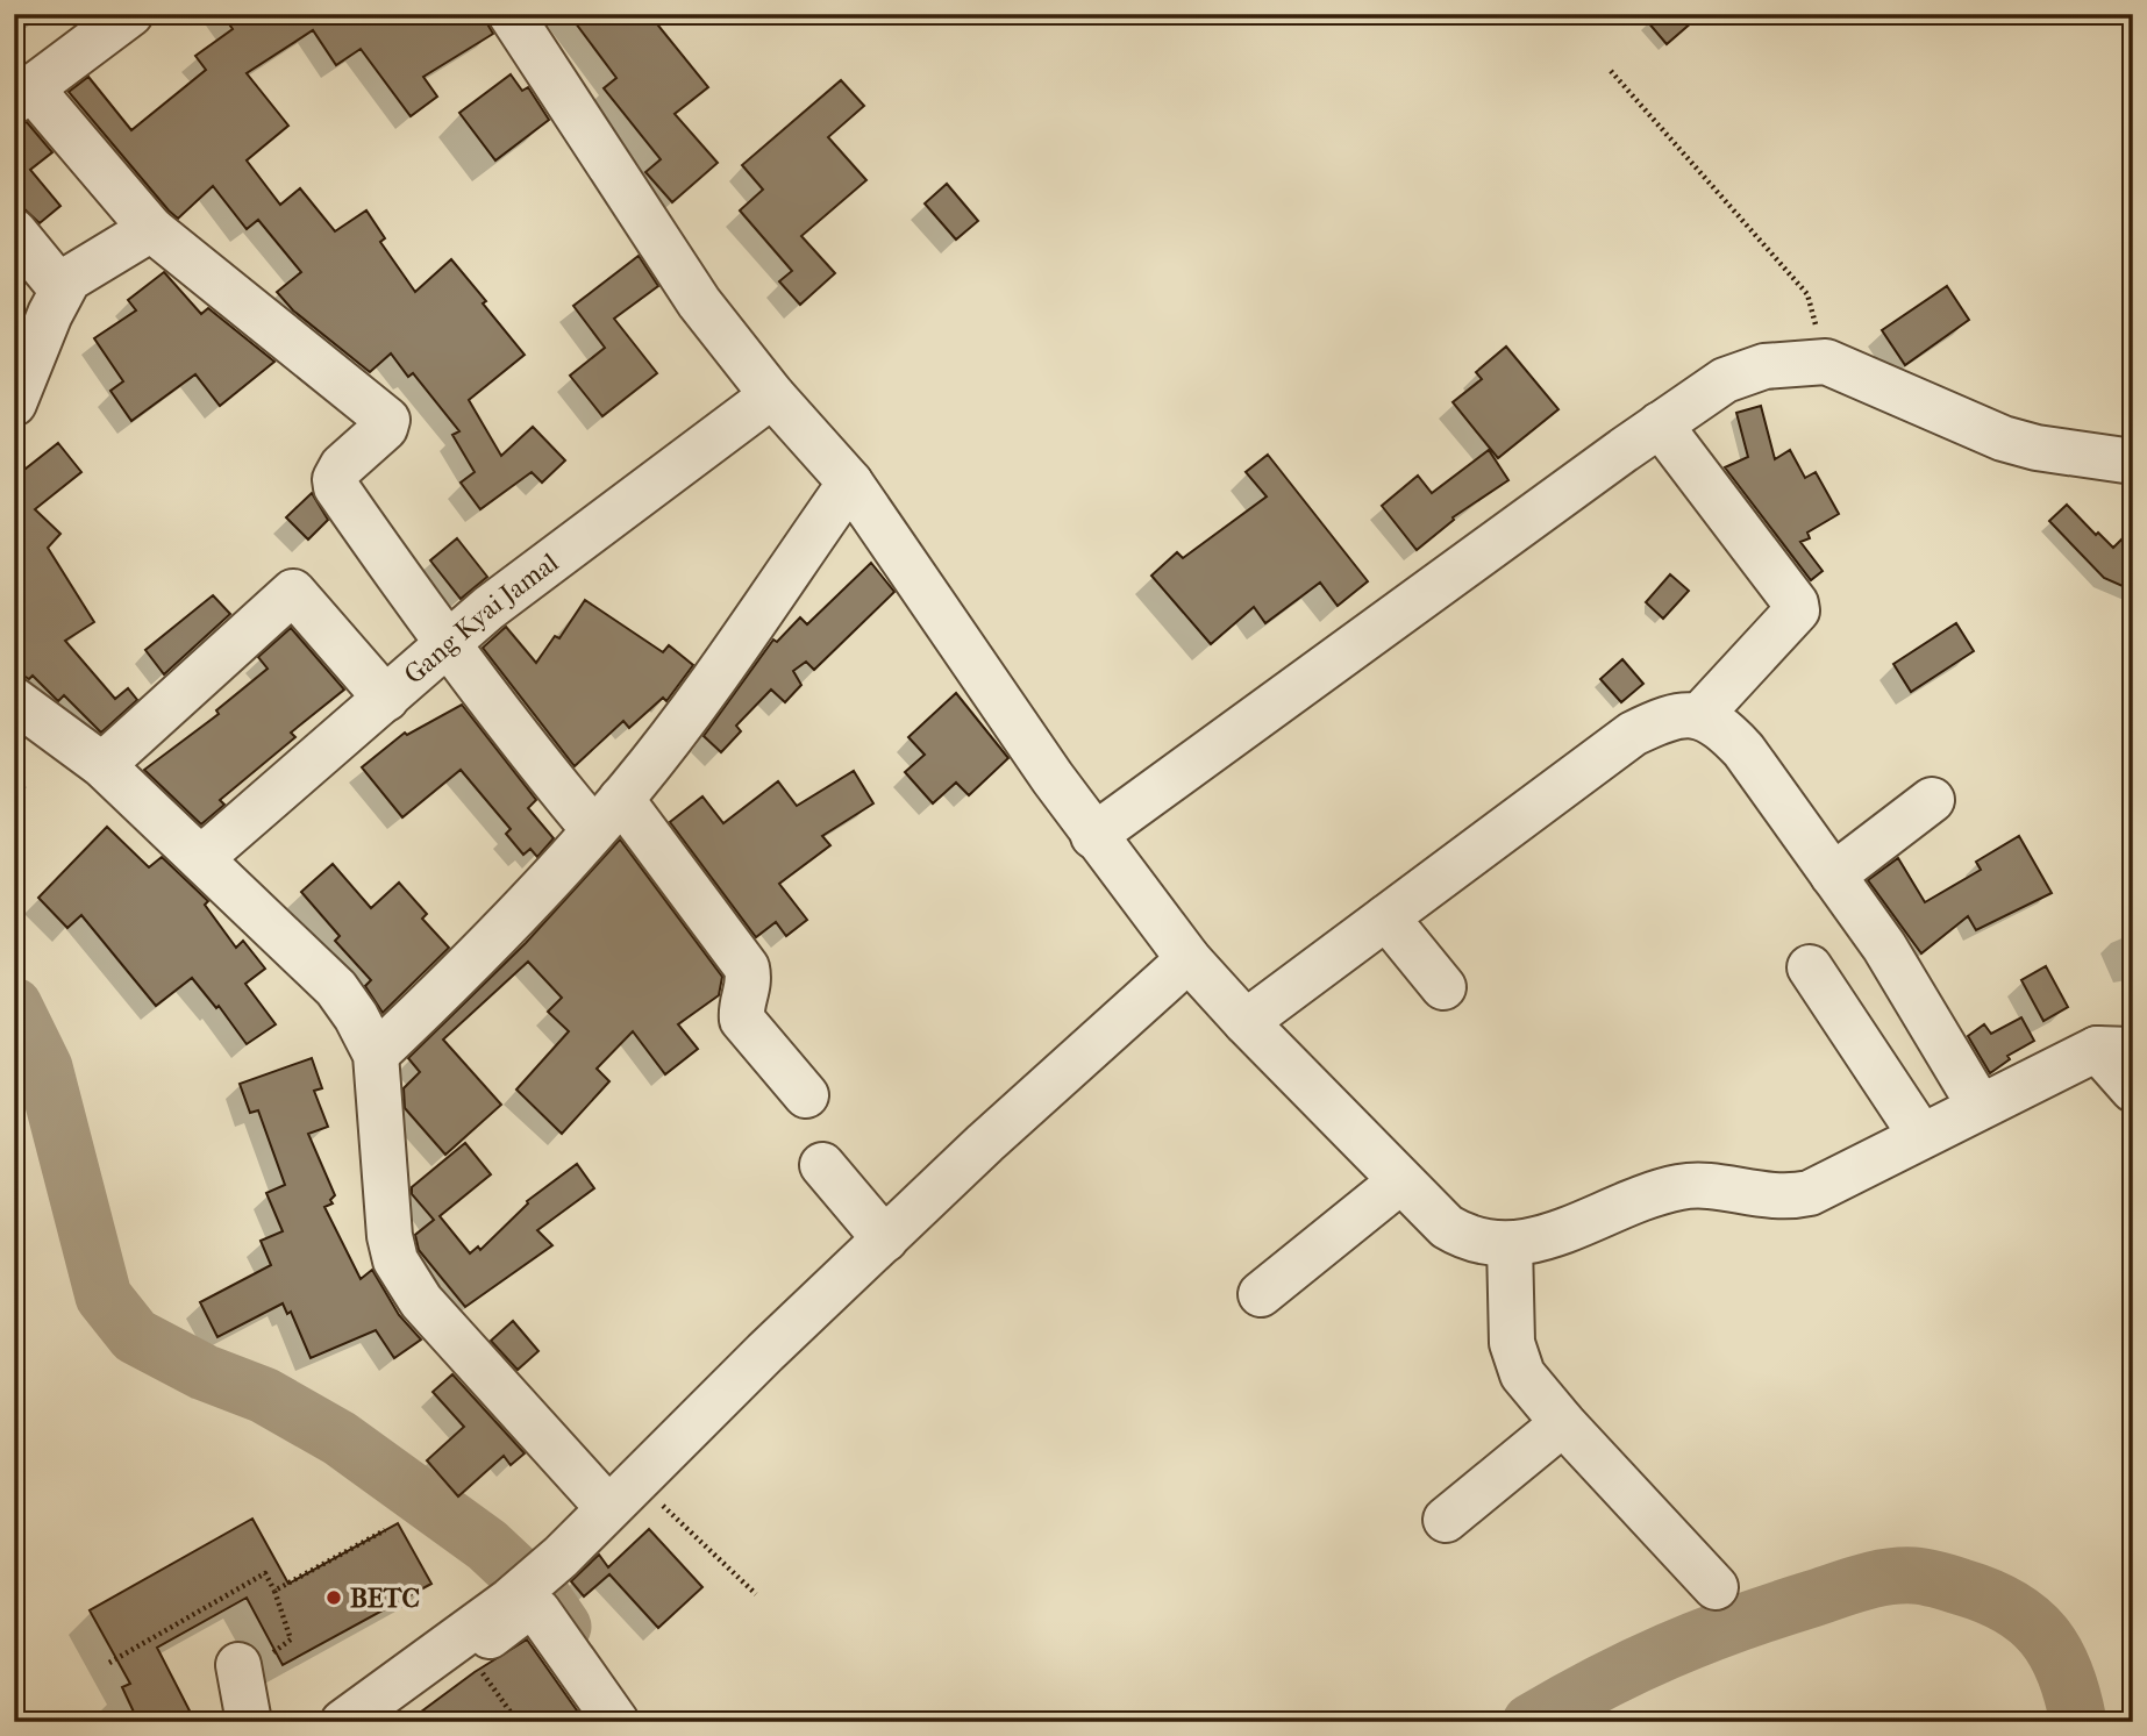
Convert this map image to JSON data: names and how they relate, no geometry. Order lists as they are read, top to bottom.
{
  "streets": {
    "street": ["Gang Kyai Jamal"]
  },
  "places": ["BETC"]
}
